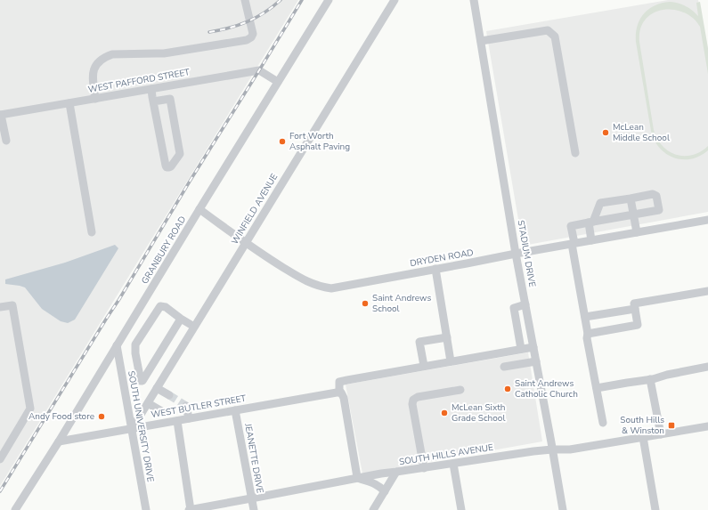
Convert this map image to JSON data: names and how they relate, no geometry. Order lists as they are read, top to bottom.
{
  "streets": {
    "street": [
      "WEST PAFFORD STREET",
      "WINFIELD AVENUE",
      "GRANBURY ROAD",
      "STADIUM DRIVE",
      "DRYDEN ROAD",
      "WEST BUTLER STREET",
      "SOUTH UNIVERSITY DRIVE",
      "SOUTH HILLS AVENUE",
      "JEANETTE DRIVE"
    ]
  },
  "crossings": [
    ["WEST PAFFORD STREET", "GRANBURY ROAD"],
    ["WINFIELD AVENUE", "DRYDEN ROAD"],
    ["WINFIELD AVENUE", "WEST BUTLER STREET"],
    ["WINFIELD AVENUE", "SOUTH UNIVERSITY DRIVE"],
    ["GRANBURY ROAD", "DRYDEN ROAD"],
    ["GRANBURY ROAD", "WEST BUTLER STREET"],
    ["GRANBURY ROAD", "SOUTH UNIVERSITY DRIVE"],
    ["STADIUM DRIVE", "DRYDEN ROAD"],
    ["STADIUM DRIVE", "SOUTH HILLS AVENUE"],
    ["WEST BUTLER STREET", "SOUTH UNIVERSITY DRIVE"],
    ["WEST BUTLER STREET", "JEANETTE DRIVE"],
    ["SOUTH HILLS AVENUE", "JEANETTE DRIVE"]
  ],
  "places": {
    "other": [
      "McLean Middle School",
      "Fort Worth Asphalt Paving",
      "Saint Andrews School",
      "Saint Andrews Catholic Church",
      "McLean Sixth Grade School",
      "Andy Food store"
    ],
    "transit": ["South Hills & Winston"]
  }
}
